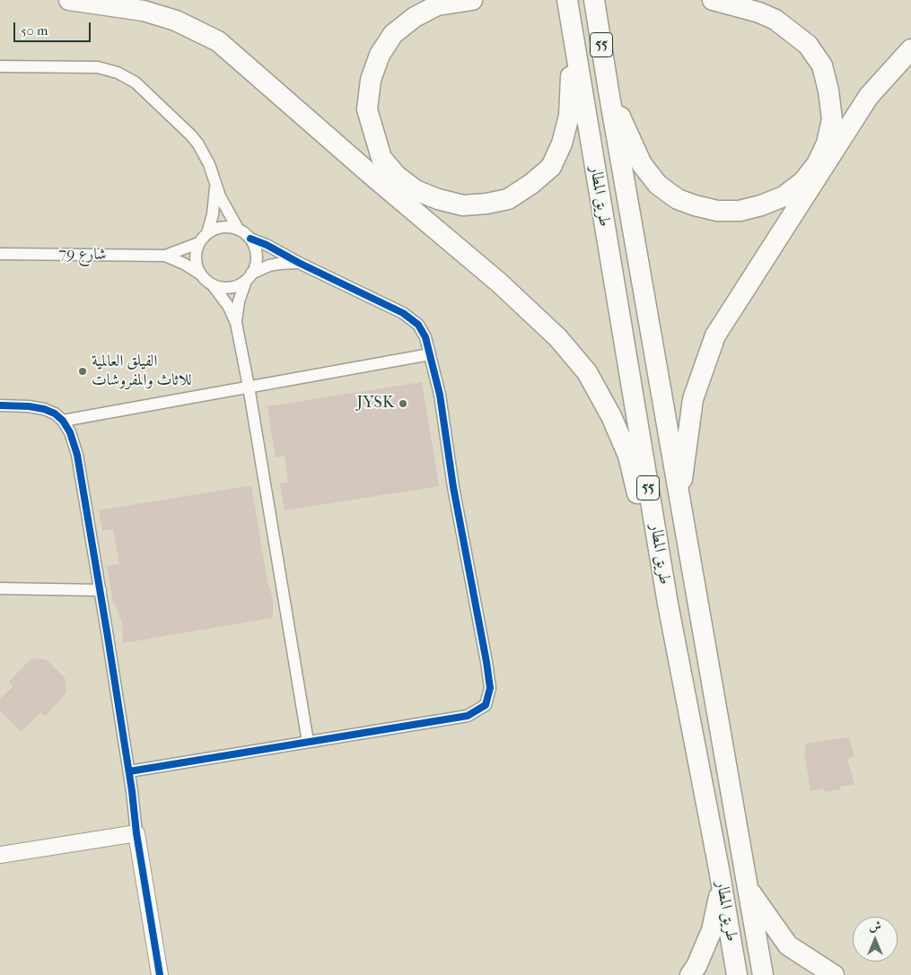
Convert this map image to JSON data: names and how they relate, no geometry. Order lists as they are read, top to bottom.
{
  "streets": {
    "highway": ["55", "طريق المطار"],
    "street": ["شارع 79"]
  },
  "places": ["الفيلق العالمية للاثاث والمفروشات", "JYSK"],
  "scale_bar": "50 m",
  "north": "top"
}
